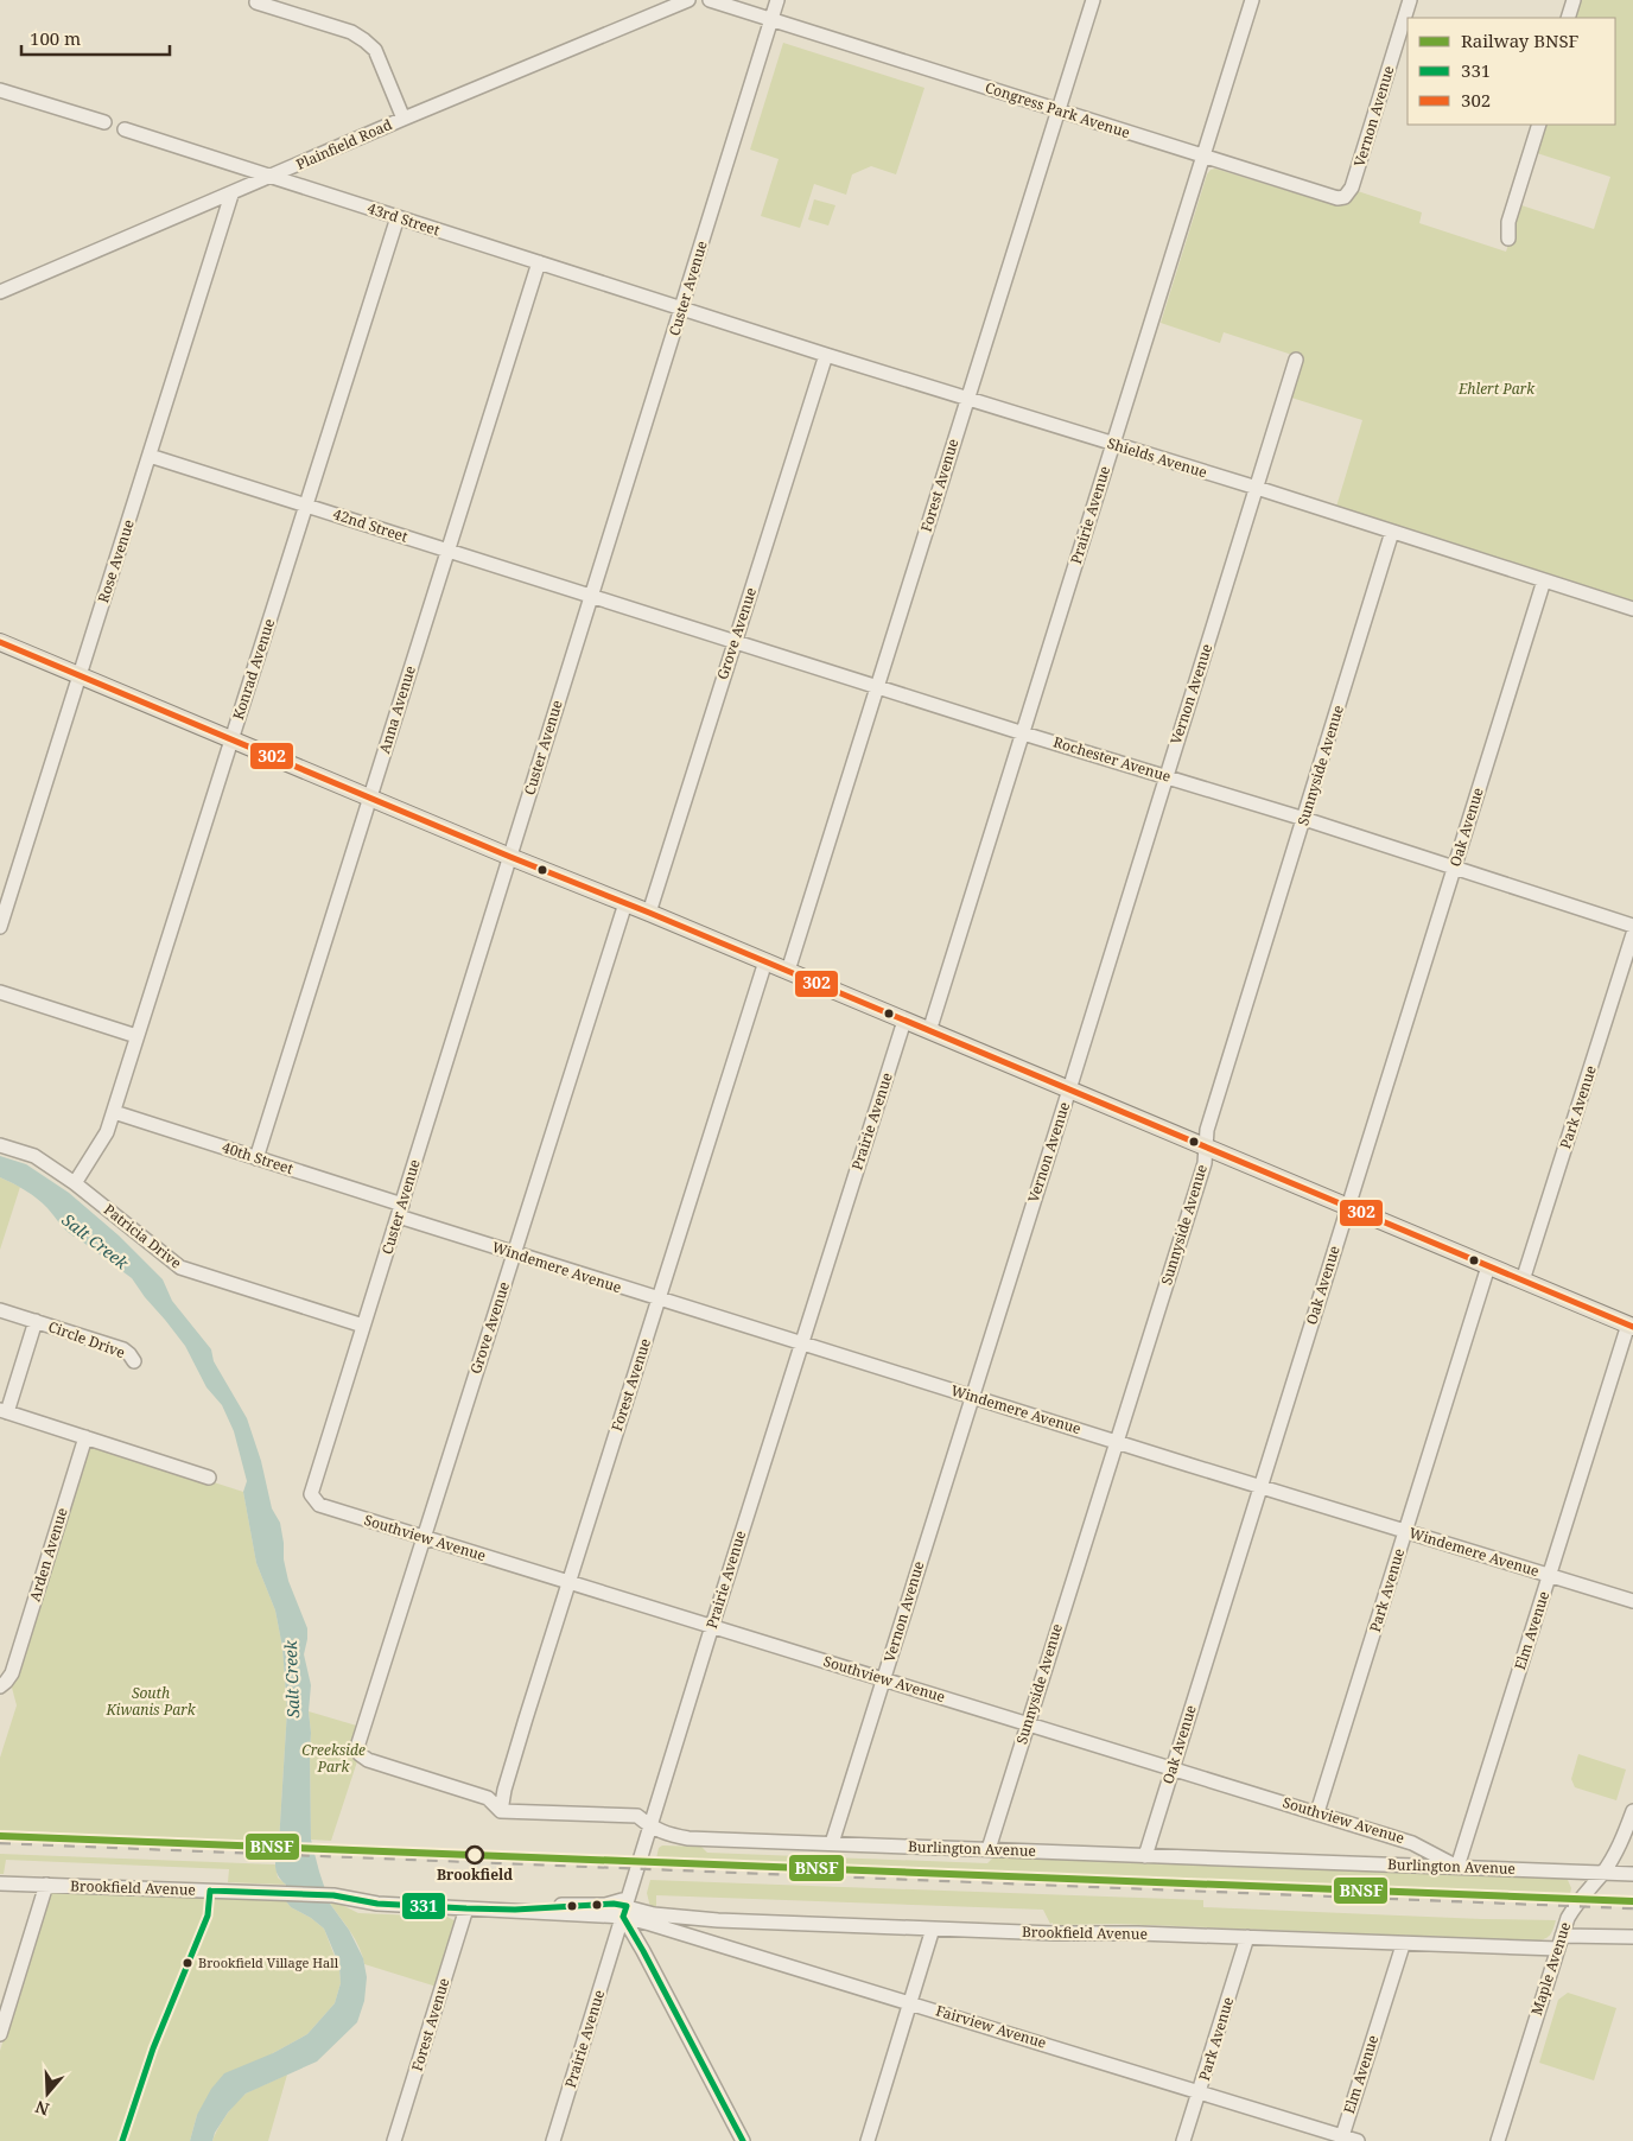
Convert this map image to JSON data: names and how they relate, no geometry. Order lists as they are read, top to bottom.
{
  "streets": {
    "street": [
      "Congress Park Avenue",
      "Vernon Avenue",
      "Plainfield Road",
      "43rd Street",
      "Custer Avenue",
      "Shields Avenue",
      "Forest Avenue",
      "Prairie Avenue",
      "42nd Street",
      "Rose Avenue",
      "Grove Avenue",
      "Konrad Avenue",
      "Anna Avenue",
      "Rochester Avenue",
      "Sunnyside Avenue",
      "Oak Avenue",
      "Park Avenue",
      "40th Street",
      "Patricia Drive",
      "Windemere Avenue",
      "Circle Drive",
      "Southview Avenue",
      "Arden Avenue",
      "Elm Avenue",
      "Burlington Avenue",
      "Brookfield Avenue",
      "Maple Avenue",
      "Fairview Avenue"
    ]
  },
  "crossings": [
    ["Congress Park Avenue", "Vernon Avenue"],
    ["Congress Park Avenue", "Custer Avenue"],
    ["Congress Park Avenue", "Forest Avenue"],
    ["Congress Park Avenue", "Prairie Avenue"],
    ["Vernon Avenue", "Shields Avenue"],
    ["Vernon Avenue", "Rochester Avenue"],
    ["Vernon Avenue", "Windemere Avenue"],
    ["Vernon Avenue", "Southview Avenue"],
    ["Vernon Avenue", "Burlington Avenue"],
    ["Plainfield Road", "43rd Street"],
    ["Plainfield Road", "Rose Avenue"],
    ["43rd Street", "Custer Avenue"],
    ["43rd Street", "Shields Avenue"],
    ["43rd Street", "Konrad Avenue"],
    ["43rd Street", "Anna Avenue"],
    ["Custer Avenue", "Shields Avenue"],
    ["Custer Avenue", "42nd Street"],
    ["Custer Avenue", "Rochester Avenue"],
    ["Custer Avenue", "40th Street"],
    ["Custer Avenue", "Patricia Drive"],
    ["Custer Avenue", "Windemere Avenue"],
    ["Custer Avenue", "Southview Avenue"],
    ["Shields Avenue", "Forest Avenue"],
    ["Shields Avenue", "Prairie Avenue"],
    ["Shields Avenue", "Grove Avenue"],
    ["Shields Avenue", "Sunnyside Avenue"],
    ["Shields Avenue", "Oak Avenue"],
    ["Forest Avenue", "Grove Avenue"],
    ["Forest Avenue", "Rochester Avenue"],
    ["Forest Avenue", "Windemere Avenue"],
    ["Forest Avenue", "Southview Avenue"],
    ["Forest Avenue", "Burlington Avenue"],
    ["Forest Avenue", "Brookfield Avenue"],
    ["Prairie Avenue", "Rochester Avenue"],
    ["Prairie Avenue", "Windemere Avenue"],
    ["Prairie Avenue", "Southview Avenue"],
    ["Prairie Avenue", "Burlington Avenue"],
    ["Prairie Avenue", "Brookfield Avenue"],
    ["Prairie Avenue", "Fairview Avenue"],
    ["42nd Street", "Rose Avenue"],
    ["42nd Street", "Konrad Avenue"],
    ["42nd Street", "Anna Avenue"],
    ["42nd Street", "Rochester Avenue"],
    ["Grove Avenue", "Rochester Avenue"],
    ["Grove Avenue", "Windemere Avenue"],
    ["Grove Avenue", "Southview Avenue"],
    ["Grove Avenue", "Burlington Avenue"],
    ["Konrad Avenue", "40th Street"],
    ["Konrad Avenue", "Patricia Drive"],
    ["Anna Avenue", "40th Street"],
    ["Rochester Avenue", "Sunnyside Avenue"],
    ["Rochester Avenue", "Oak Avenue"],
    ["Sunnyside Avenue", "Windemere Avenue"],
    ["Sunnyside Avenue", "Southview Avenue"],
    ["Sunnyside Avenue", "Burlington Avenue"],
    ["Oak Avenue", "Windemere Avenue"],
    ["Oak Avenue", "Southview Avenue"],
    ["Oak Avenue", "Burlington Avenue"],
    ["Park Avenue", "Windemere Avenue"],
    ["Park Avenue", "Southview Avenue"],
    ["Park Avenue", "Brookfield Avenue"],
    ["Park Avenue", "Fairview Avenue"],
    ["40th Street", "Windemere Avenue"],
    ["Windemere Avenue", "Elm Avenue"],
    ["Southview Avenue", "Elm Avenue"],
    ["Southview Avenue", "Burlington Avenue"],
    ["Elm Avenue", "Burlington Avenue"],
    ["Elm Avenue", "Brookfield Avenue"],
    ["Elm Avenue", "Fairview Avenue"],
    ["Burlington Avenue", "Maple Avenue"],
    ["Brookfield Avenue", "Maple Avenue"],
    ["Brookfield Avenue", "Fairview Avenue"]
  ],
  "water": ["Salt Creek"],
  "parks": ["Ehlert Park", "South Kiwanis Park", "Creekside Park"],
  "places": ["Brookfield", "Brookfield Village Hall"],
  "lines": ["transit line 302", "rail line BNSF", "transit line 331"],
  "legend": ["Railway BNSF", "331", "302"],
  "scale_bar": "100 m",
  "north": "bottom"
}
